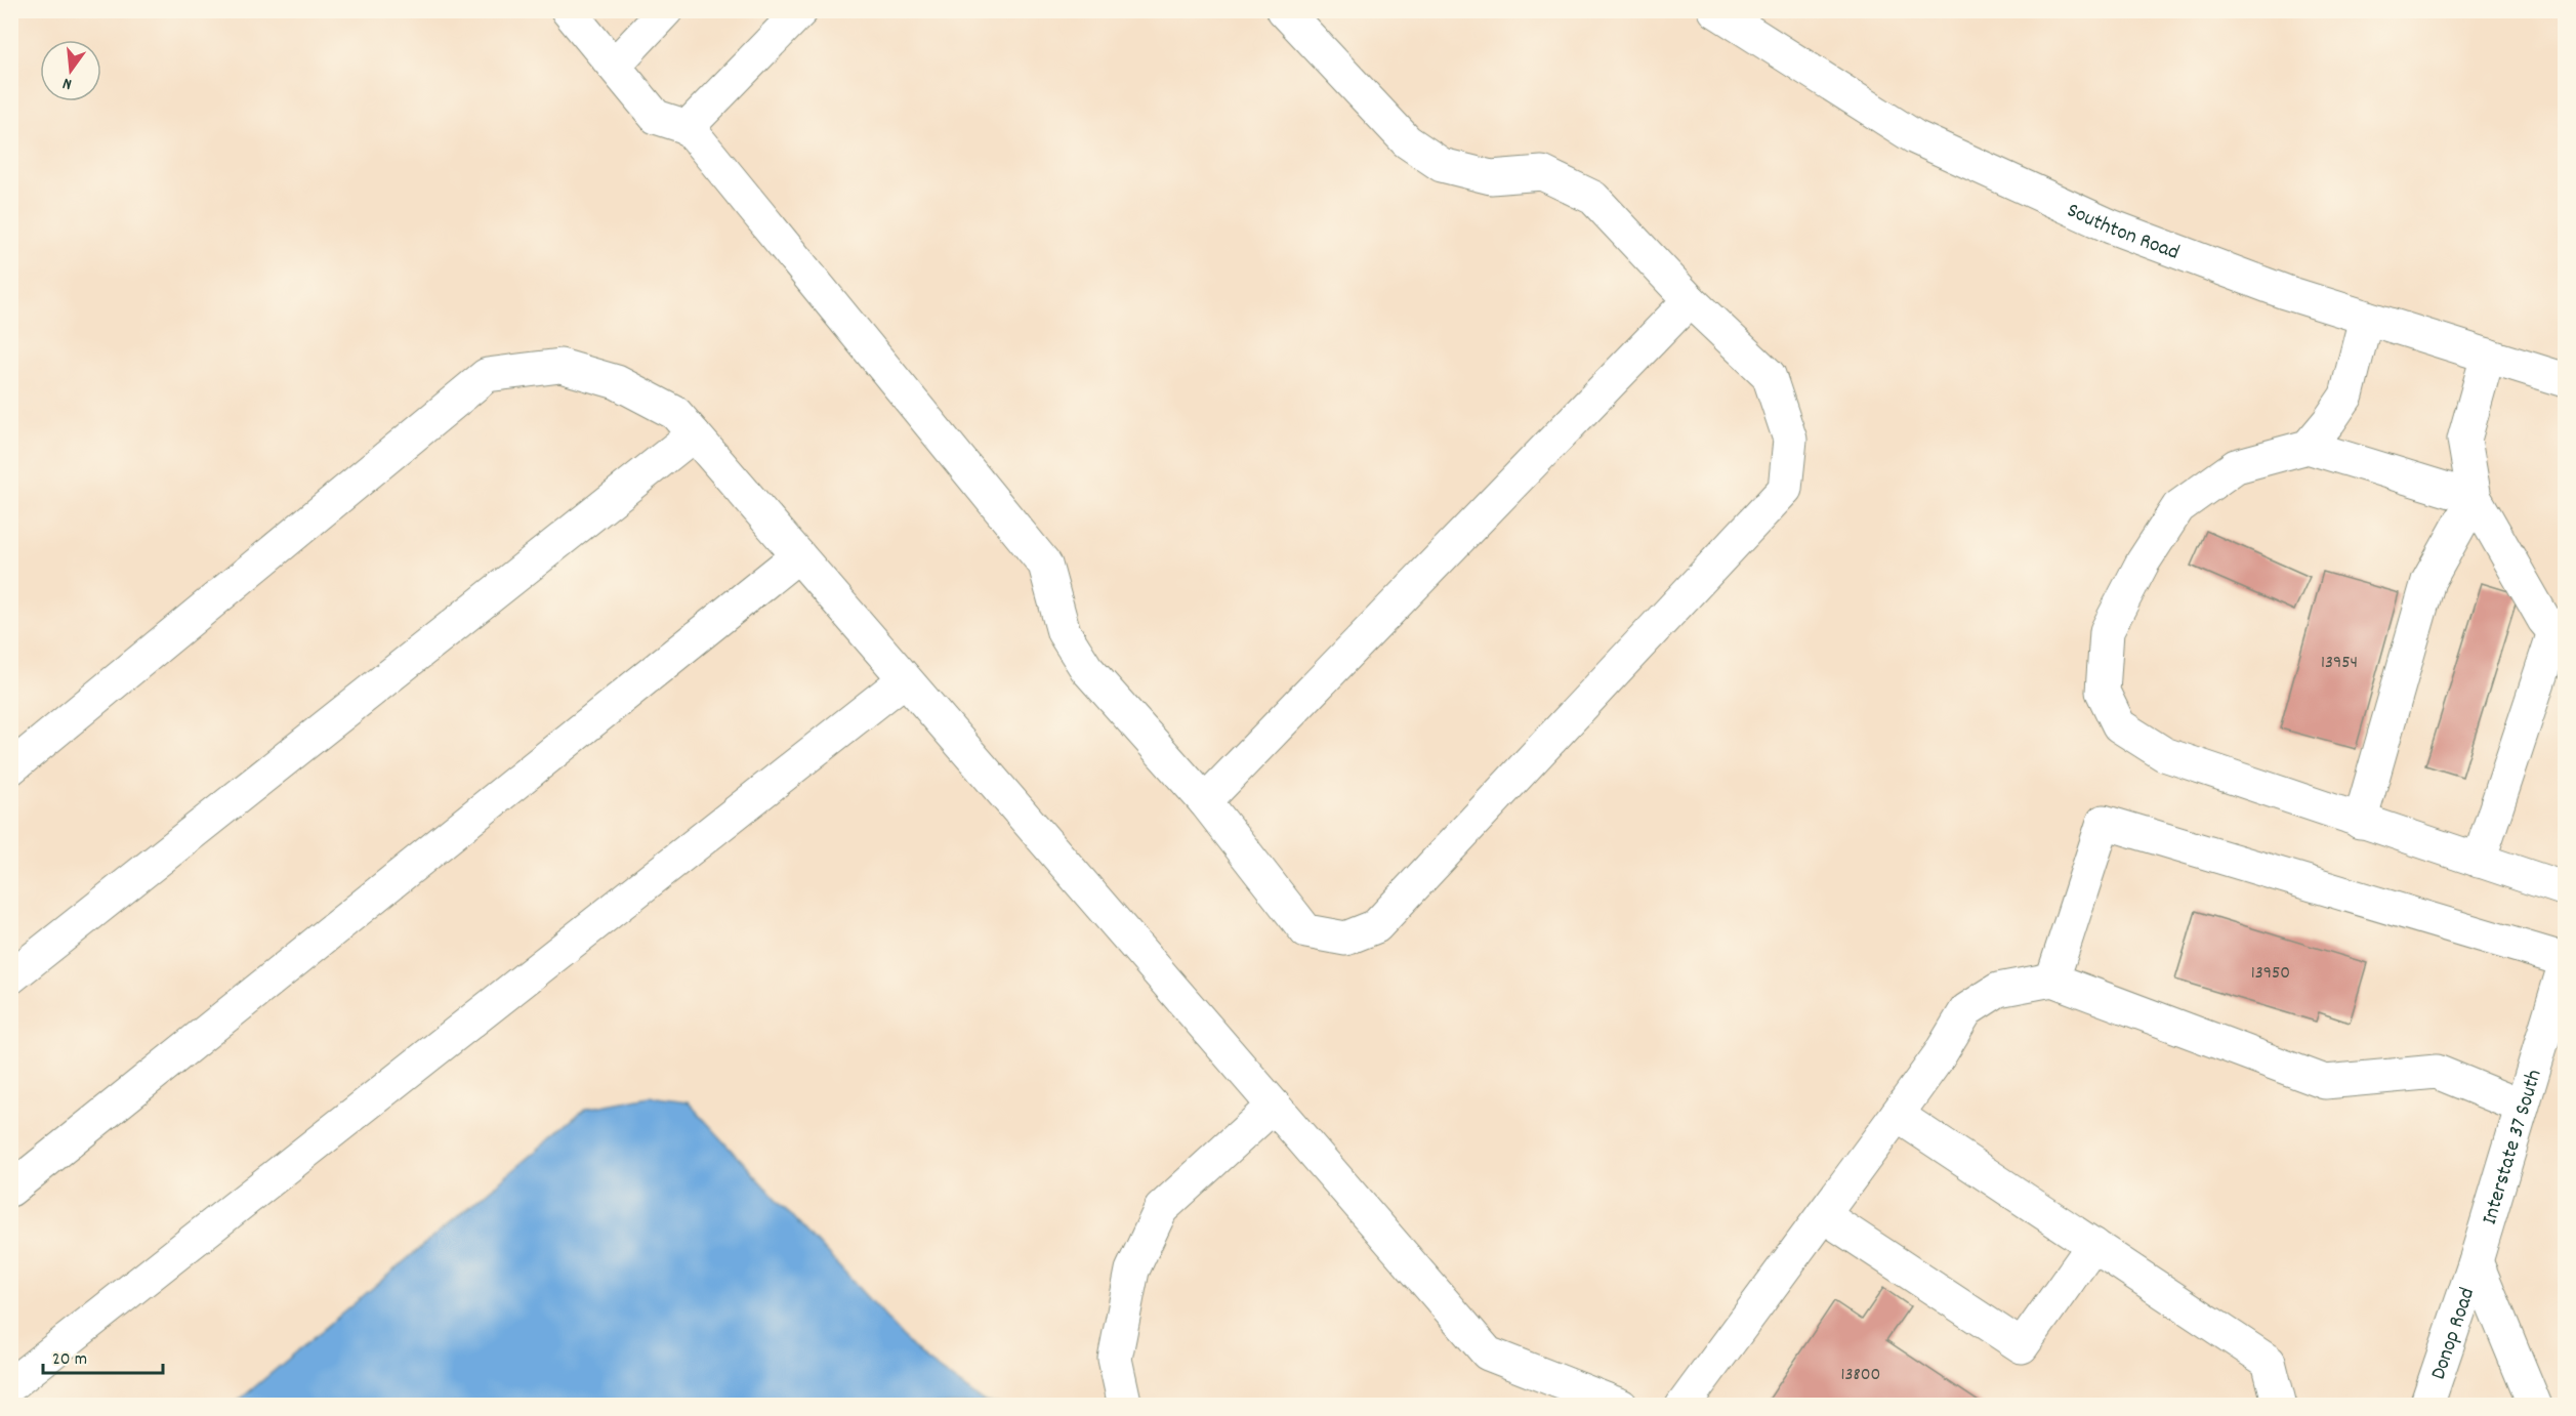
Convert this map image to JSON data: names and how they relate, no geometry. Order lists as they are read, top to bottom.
{
  "streets": {
    "main road": ["Southton Road", "Interstate 37 South", "Donop Road"]
  },
  "crossings": [
    ["Interstate 37 South", "Donop Road"]
  ],
  "house_numbers": ["13954", "13950", "13800"],
  "scale_bar": "20 m",
  "north": "bottom"
}
